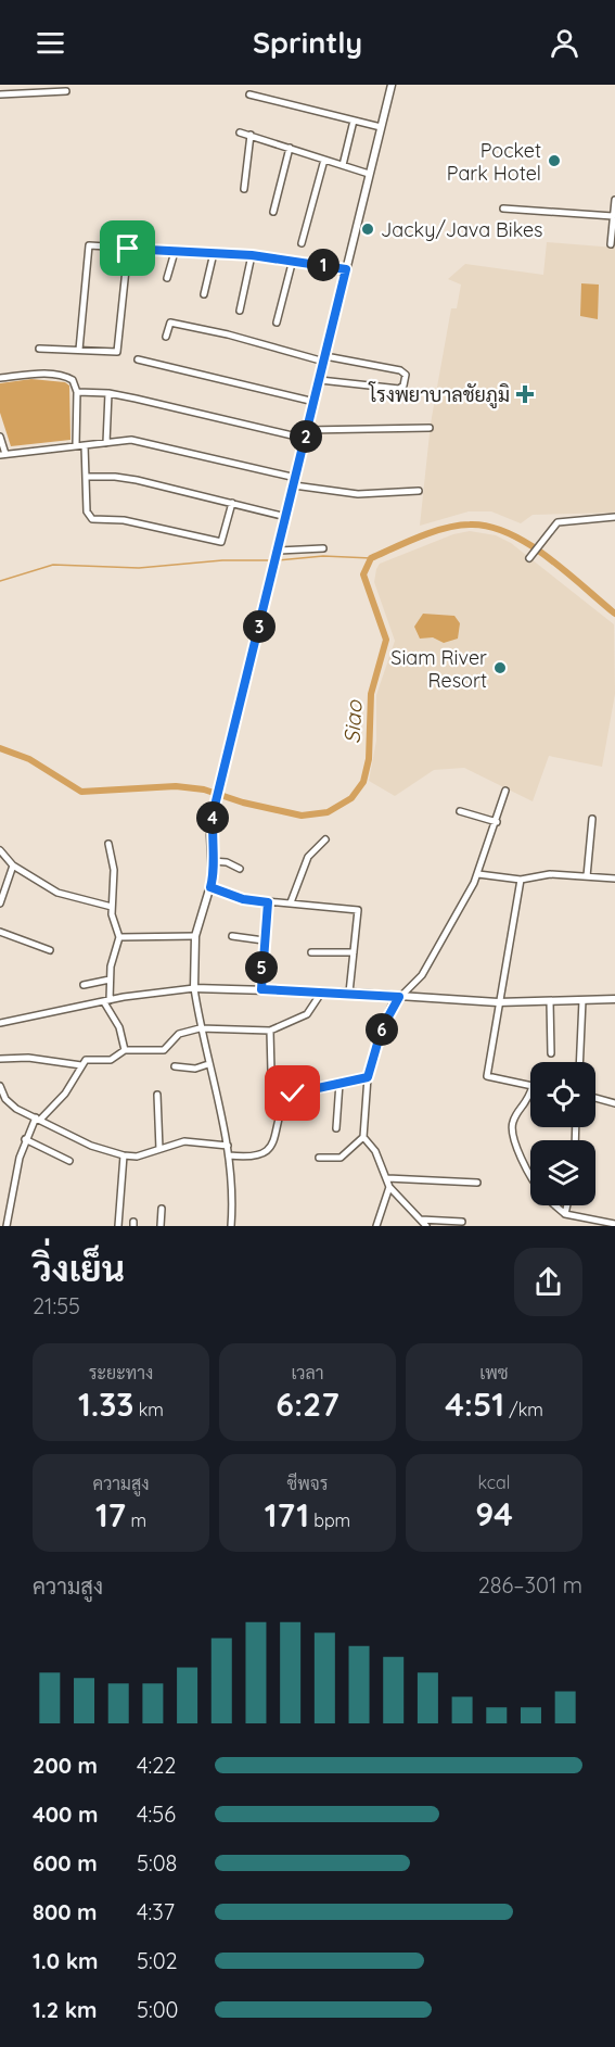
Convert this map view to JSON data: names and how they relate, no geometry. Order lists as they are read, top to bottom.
{
  "water": ["Siao"],
  "places": {
    "other": ["Pocket Park Hotel", "Jacky/Java Bikes", "Siam River Resort"],
    "health": ["โรงพยาบาลชัยภูมิ"]
  },
  "page": {
    "header": "Sprintly",
    "pins": [
      "1",
      "2",
      "3",
      "4",
      "5",
      "6"
    ],
    "heading": ["วิ่งเย็น", "21:55"],
    "stats": [
      ["ระยะทาง", "1.33 km"],
      ["เวลา", "6:27"],
      ["เพซ", "4:51 /km"],
      ["ความสูง", "17 m"],
      ["ชีพจร", "171 bpm"],
      ["kcal", "94"]
    ],
    "chart": ["ความสูง", "286–301 m"],
    "list": [
      {
        "name": "200 m",
        "note": "4:22"
      },
      {
        "name": "400 m",
        "note": "4:56"
      },
      {
        "name": "600 m",
        "note": "5:08"
      },
      {
        "name": "800 m",
        "note": "4:37"
      },
      {
        "name": "1.0 km",
        "note": "5:02"
      },
      {
        "name": "1.2 km",
        "note": "5:00"
      }
    ]
  }
}
